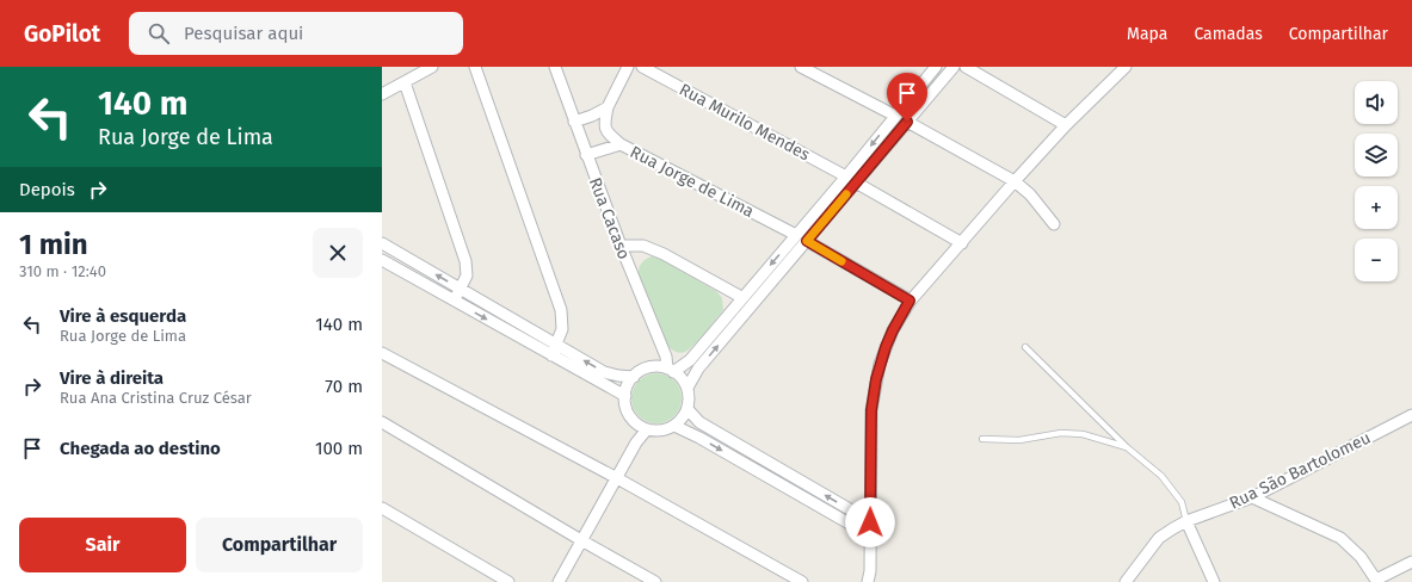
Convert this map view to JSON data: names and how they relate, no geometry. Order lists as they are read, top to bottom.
{
  "streets": {
    "street": [
      "Rua Murilo Mendes",
      "Rua Jorge de Lima",
      "Rua Cacaso",
      "Rua São Bartolomeu"
    ]
  },
  "crossings": [
    ["Rua Jorge de Lima", "Rua Cacaso"]
  ],
  "page": {
    "header": "GoPilot",
    "search": "Pesquisar aqui",
    "nav": ["Mapa", "Camadas", "Compartilhar"],
    "turn": ["140 m", "Rua Jorge de Lima"],
    "map_buttons": ["+", "−"],
    "then": "Depois",
    "heading": ["1 min", "310 m · 12:40"],
    "list": [
      {
        "name": "Vire à esquerda",
        "note": "Rua Jorge de Lima",
        "value": "140 m"
      },
      {
        "name": "Vire à direita",
        "note": "Rua Ana Cristina Cruz César",
        "value": "70 m"
      },
      {
        "name": "Chegada ao destino",
        "value": "100 m"
      }
    ],
    "buttons": ["Sair", "Compartilhar"]
  }
}
